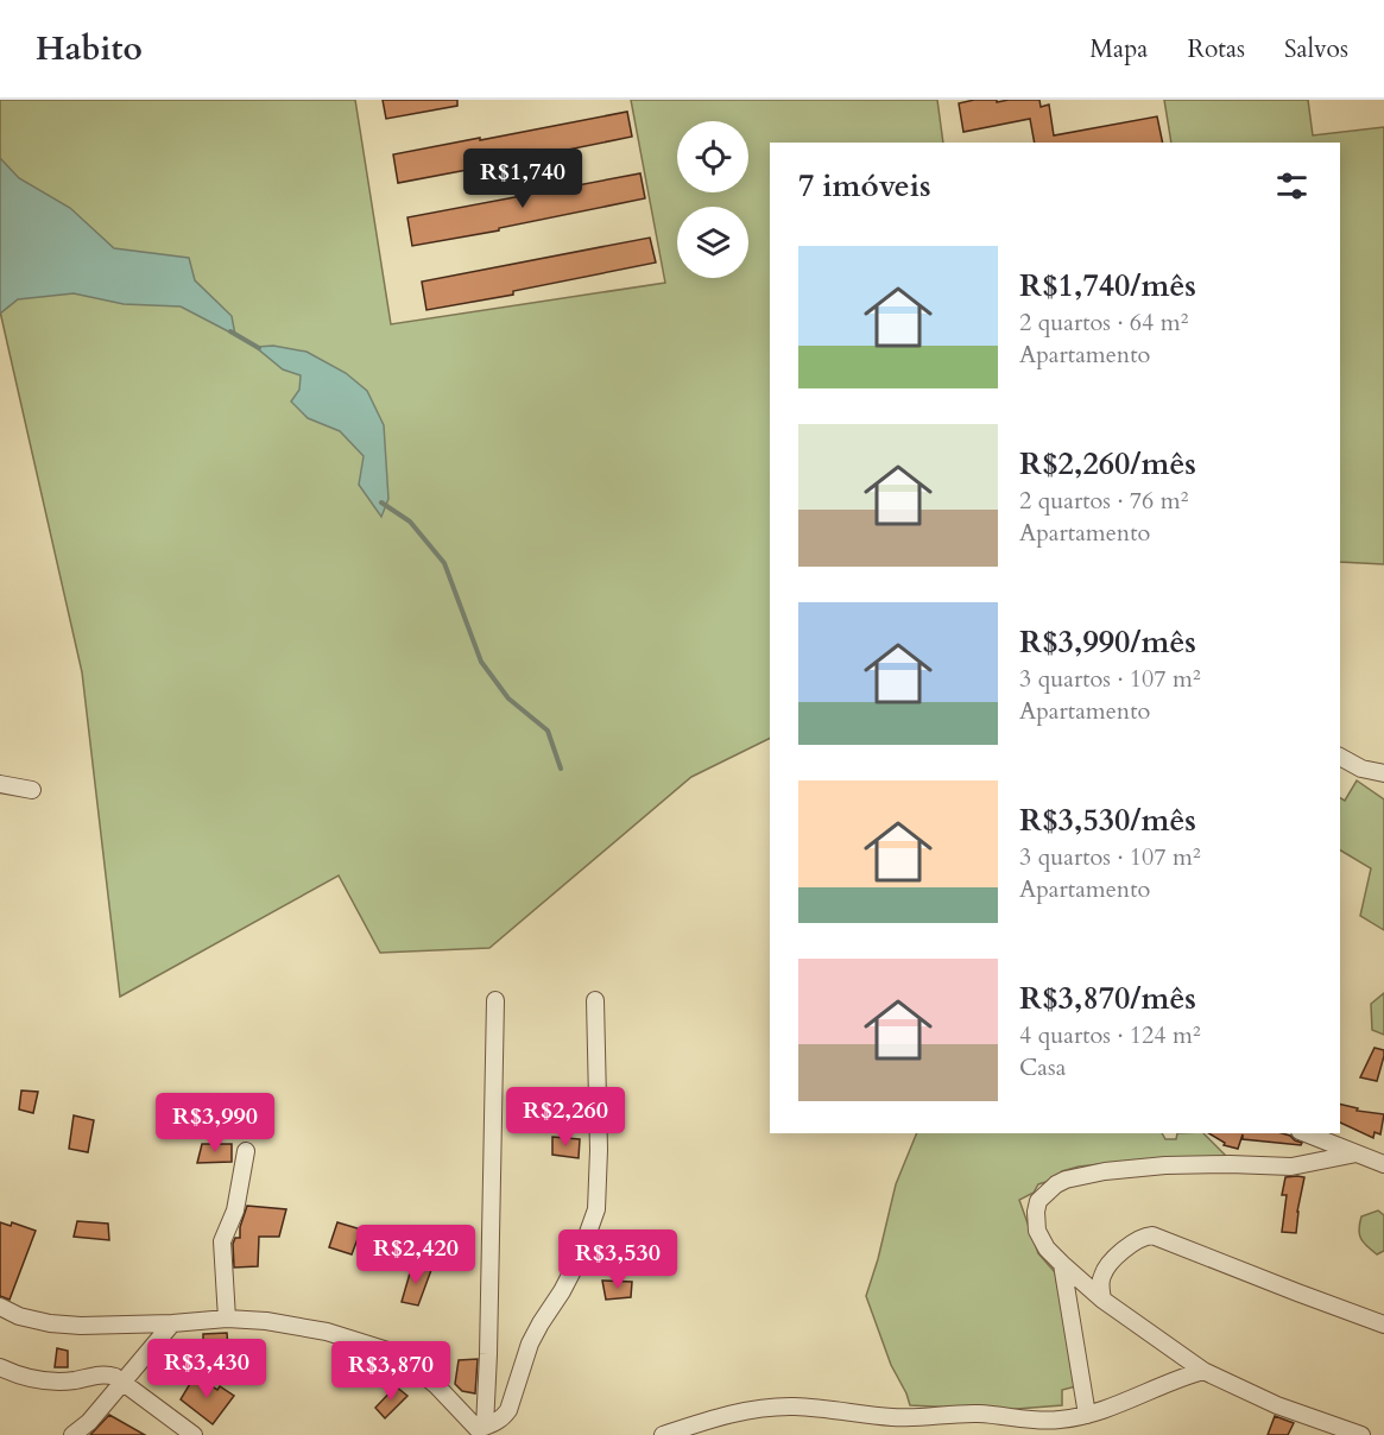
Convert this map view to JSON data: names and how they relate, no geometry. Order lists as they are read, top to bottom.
{
  "page": {
    "header": "Habito",
    "nav": ["Mapa", "Rotas", "Salvos"],
    "heading": "7 imóveis",
    "price": [
      "R$1,740",
      "R$2,260",
      "R$3,990",
      "R$2,420",
      "R$3,530",
      "R$3,430",
      "R$3,870"
    ],
    "list": [
      {
        "name": "R$1,740/mês",
        "note": "2 quartos · 64 m² · Apartamento"
      },
      {
        "name": "R$2,260/mês",
        "note": "2 quartos · 76 m² · Apartamento"
      },
      {
        "name": "R$3,990/mês",
        "note": "3 quartos · 107 m² · Apartamento"
      },
      {
        "name": "R$3,530/mês",
        "note": "3 quartos · 107 m² · Apartamento"
      },
      {
        "name": "R$3,870/mês",
        "note": "4 quartos · 124 m² · Casa"
      }
    ]
  }
}
